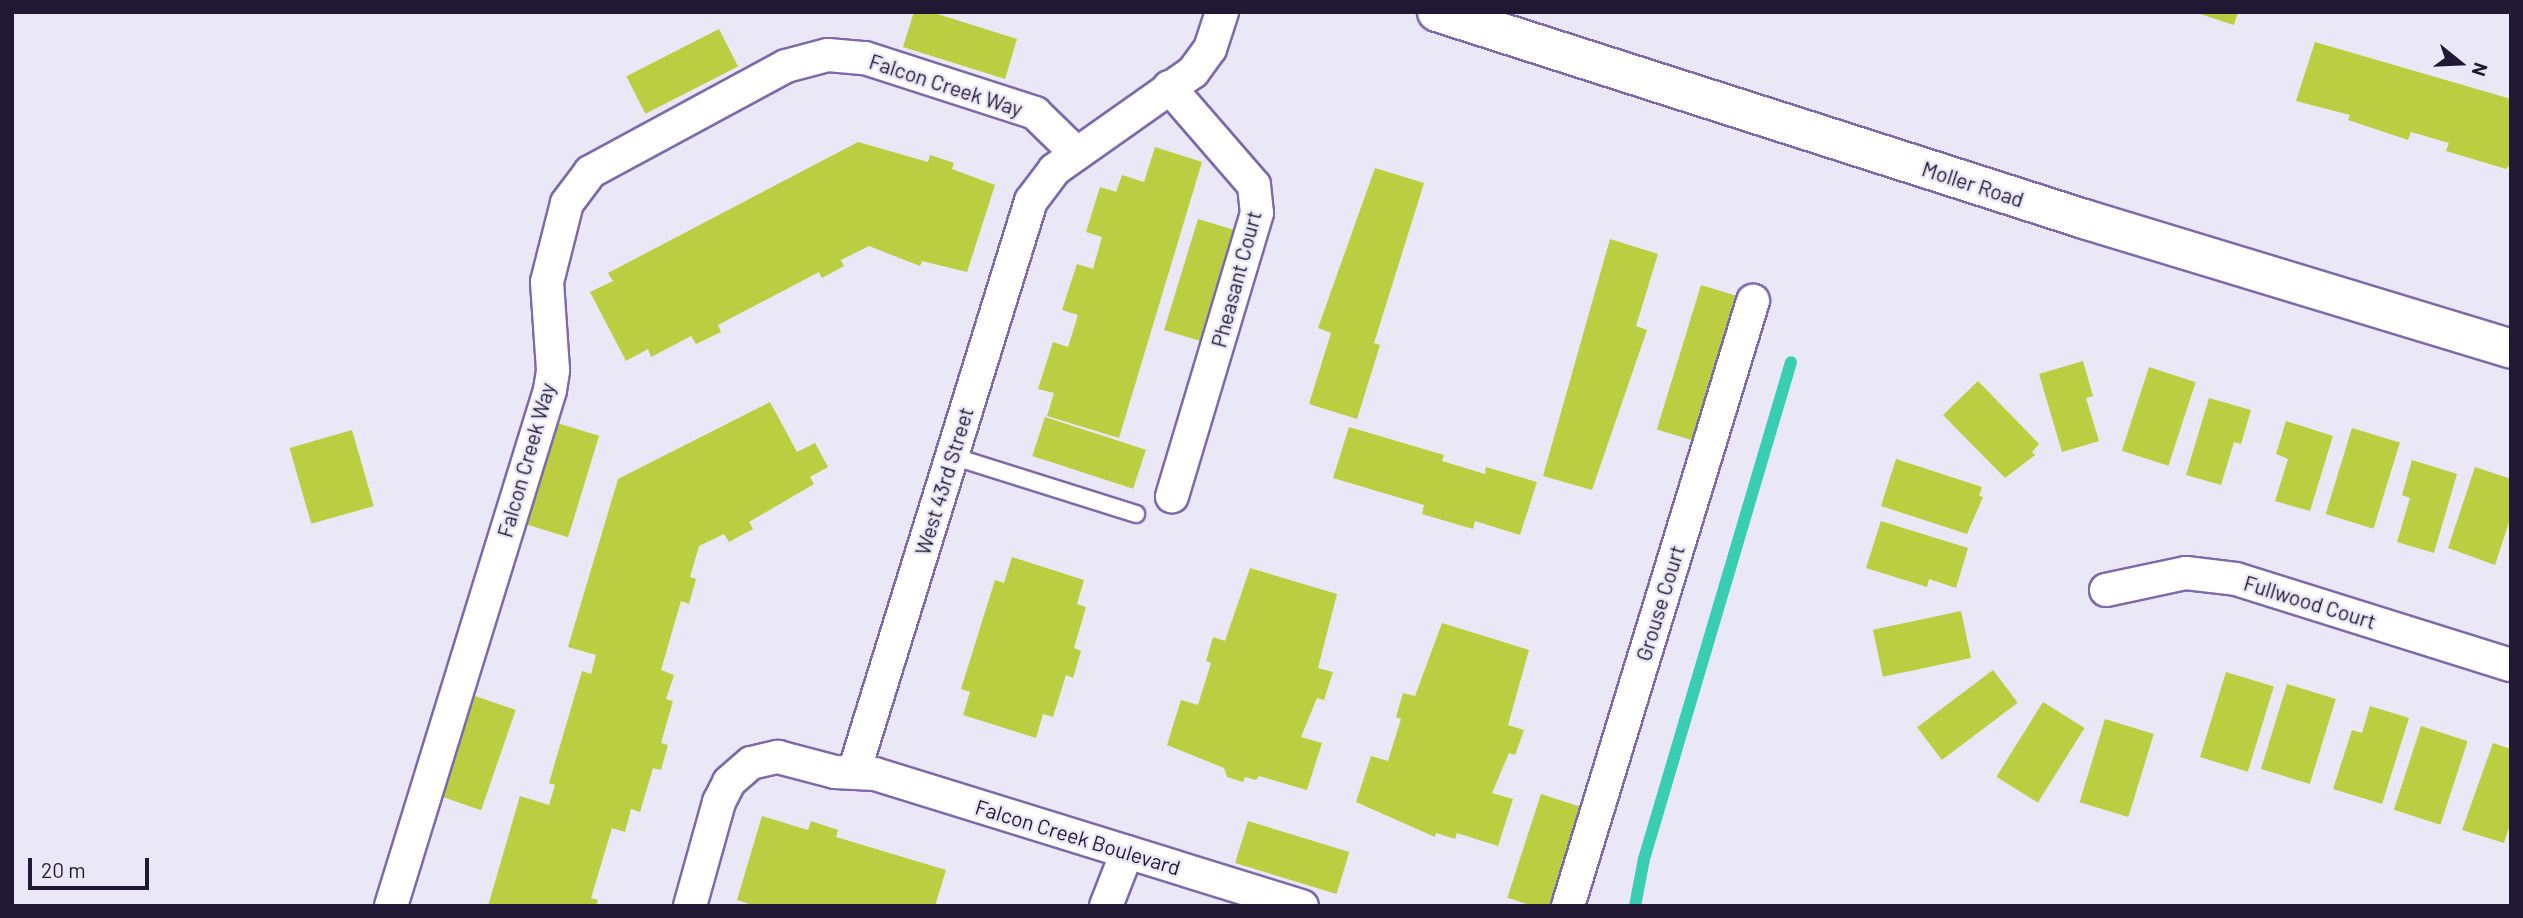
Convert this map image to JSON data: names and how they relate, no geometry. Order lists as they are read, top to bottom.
{
  "streets": {
    "street": [
      "Falcon Creek Way",
      "Moller Road",
      "Pheasant Court",
      "West 43rd Street",
      "Fullwood Court",
      "Grouse Court",
      "Falcon Creek Boulevard"
    ]
  },
  "crossings": [
    ["Falcon Creek Way", "West 43rd Street"],
    ["Pheasant Court", "West 43rd Street"],
    ["West 43rd Street", "Falcon Creek Boulevard"]
  ],
  "scale_bar": "20 m",
  "north": "right"
}
